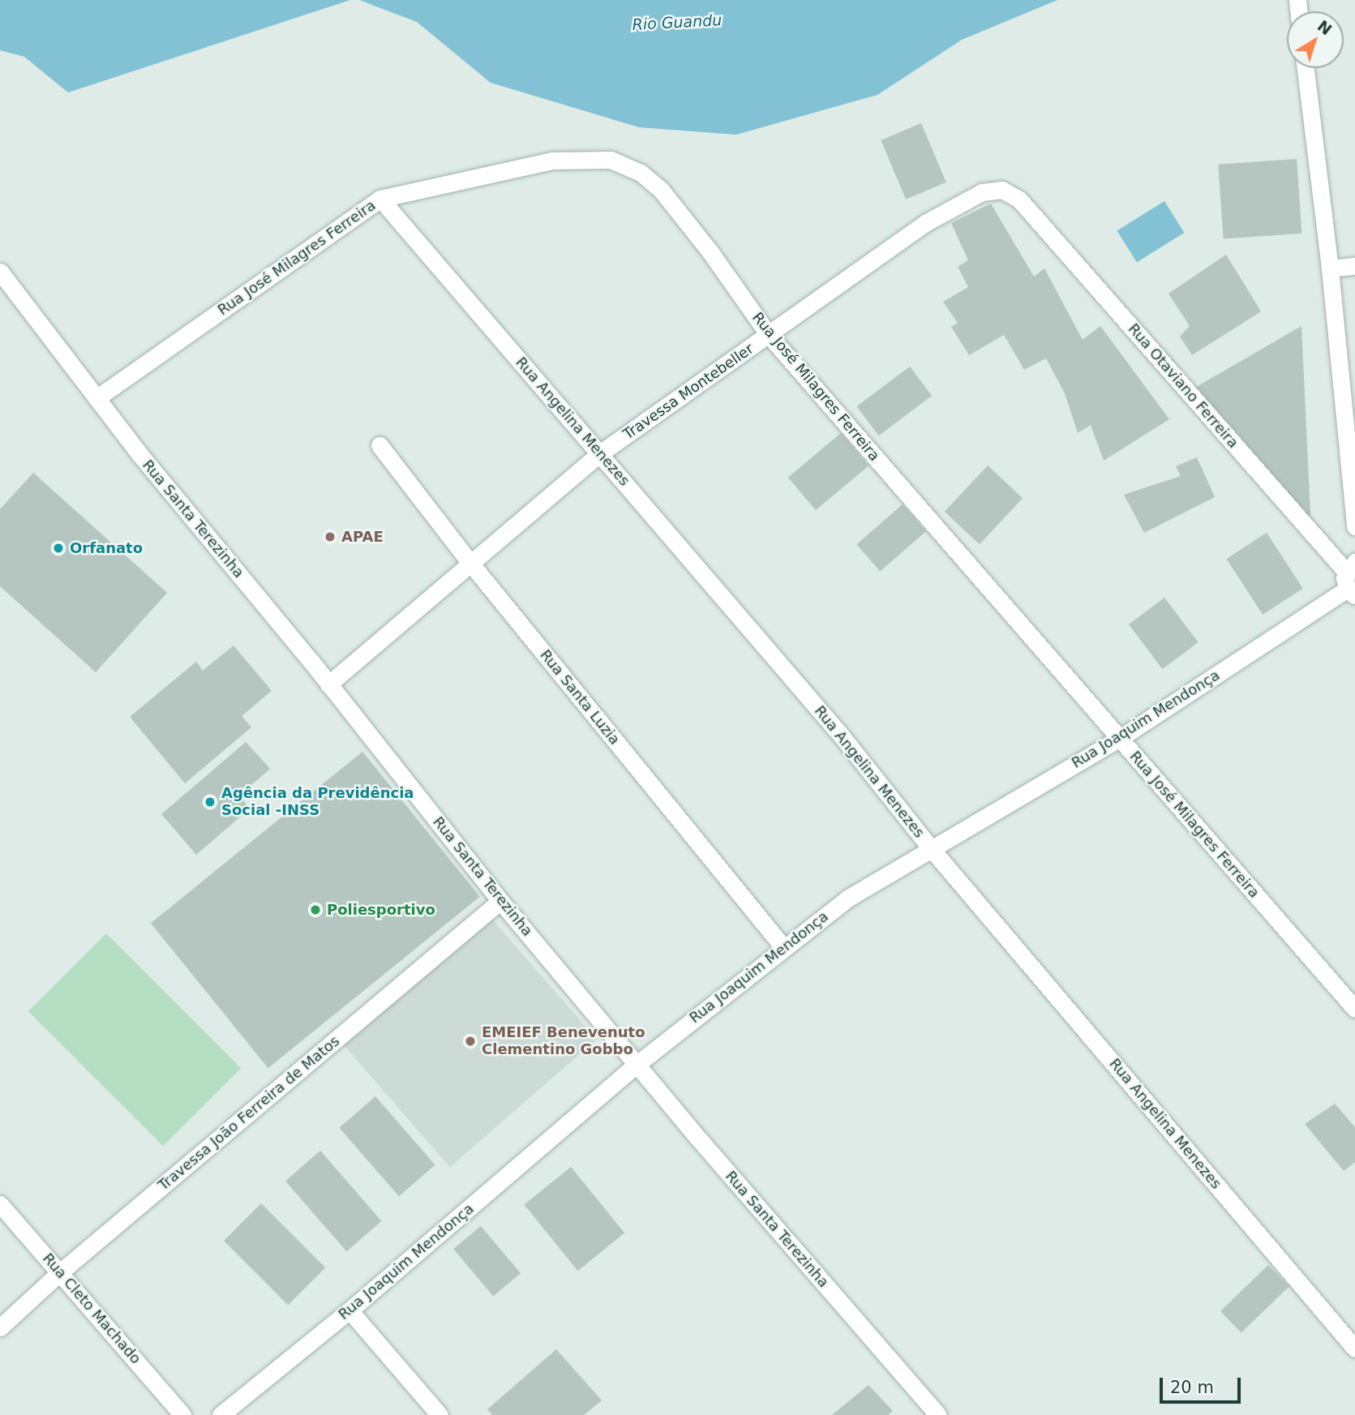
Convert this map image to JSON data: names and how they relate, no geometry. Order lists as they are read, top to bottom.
{
  "streets": {
    "street": [
      "Rua José Milagres Ferreira",
      "Rua Otaviano Ferreira",
      "Travessa Montebeller",
      "Rua Angelina Menezes",
      "Rua Santa Terezinha",
      "Rua Santa Luzia",
      "Rua Joaquim Mendonça",
      "Travessa João Ferreira de Matos",
      "Rua Cleto Machado"
    ]
  },
  "crossings": [
    ["Rua José Milagres Ferreira", "Travessa Montebeller"],
    ["Rua José Milagres Ferreira", "Rua Angelina Menezes"],
    ["Rua José Milagres Ferreira", "Rua Santa Terezinha"],
    ["Rua José Milagres Ferreira", "Rua Joaquim Mendonça"],
    ["Rua Otaviano Ferreira", "Travessa Montebeller"],
    ["Rua Otaviano Ferreira", "Rua Joaquim Mendonça"],
    ["Travessa Montebeller", "Rua Angelina Menezes"],
    ["Travessa Montebeller", "Rua Santa Terezinha"],
    ["Travessa Montebeller", "Rua Santa Luzia"],
    ["Rua Angelina Menezes", "Rua Joaquim Mendonça"],
    ["Rua Santa Terezinha", "Rua Joaquim Mendonça"],
    ["Rua Santa Terezinha", "Travessa João Ferreira de Matos"],
    ["Rua Santa Luzia", "Rua Joaquim Mendonça"],
    ["Travessa João Ferreira de Matos", "Rua Cleto Machado"]
  ],
  "water": ["Rio Guandu"],
  "places": [
    "APAE",
    "Orfanato",
    "Agência da Previdência Social -INSS",
    "Poliesportivo",
    "EMEIEF Benevenuto Clementino Gobbo"
  ],
  "scale_bar": "20 m",
  "north": "top right"
}
